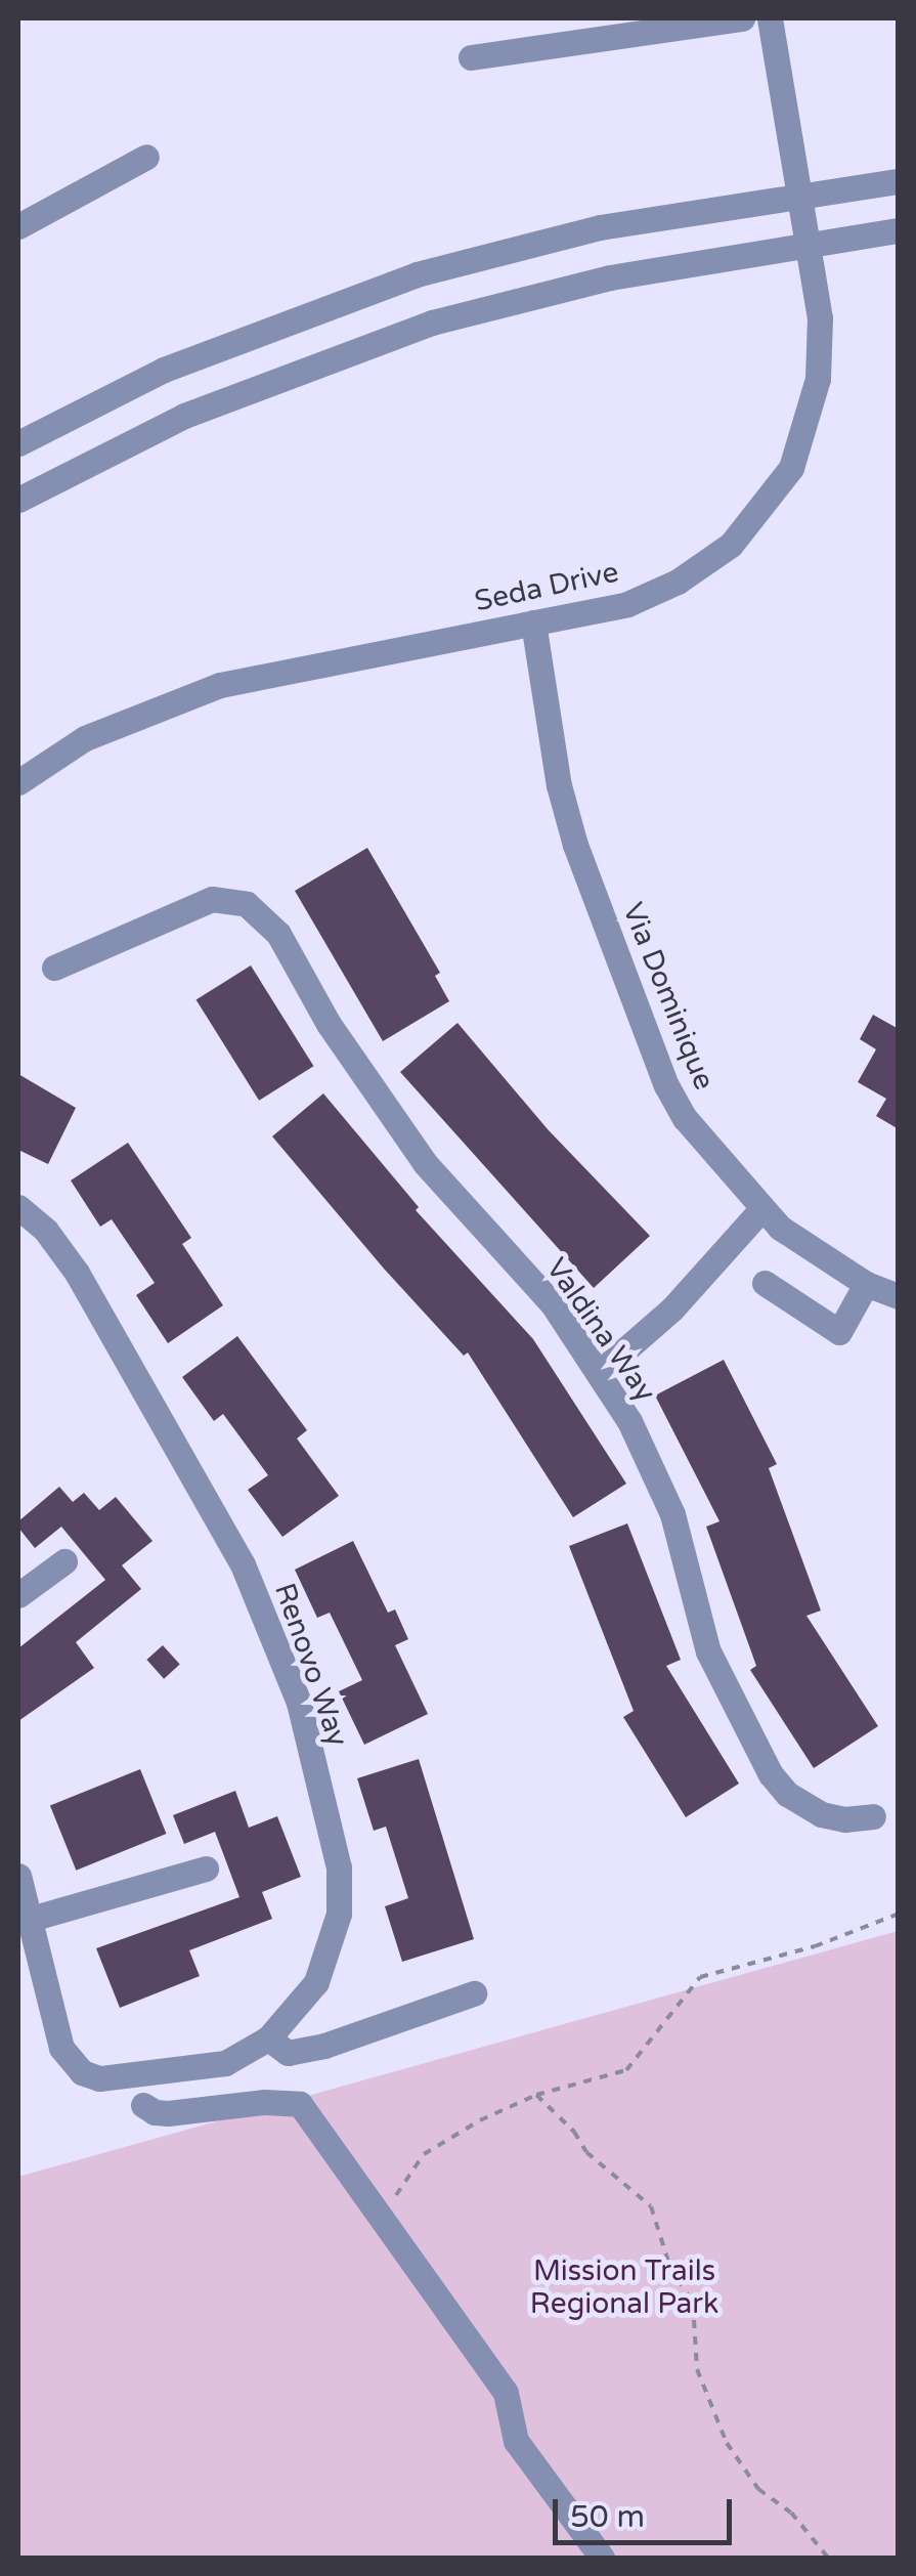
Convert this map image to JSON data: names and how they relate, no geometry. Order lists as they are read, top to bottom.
{
  "streets": {
    "street": [
      "Seda Drive",
      "Via Dominique",
      "Valdina Way",
      "Renovo Way"
    ]
  },
  "crossings": [
    ["Seda Drive", "Via Dominique"]
  ],
  "parks": ["Mission Trails Regional Park"],
  "scale_bar": "50 m"
}
